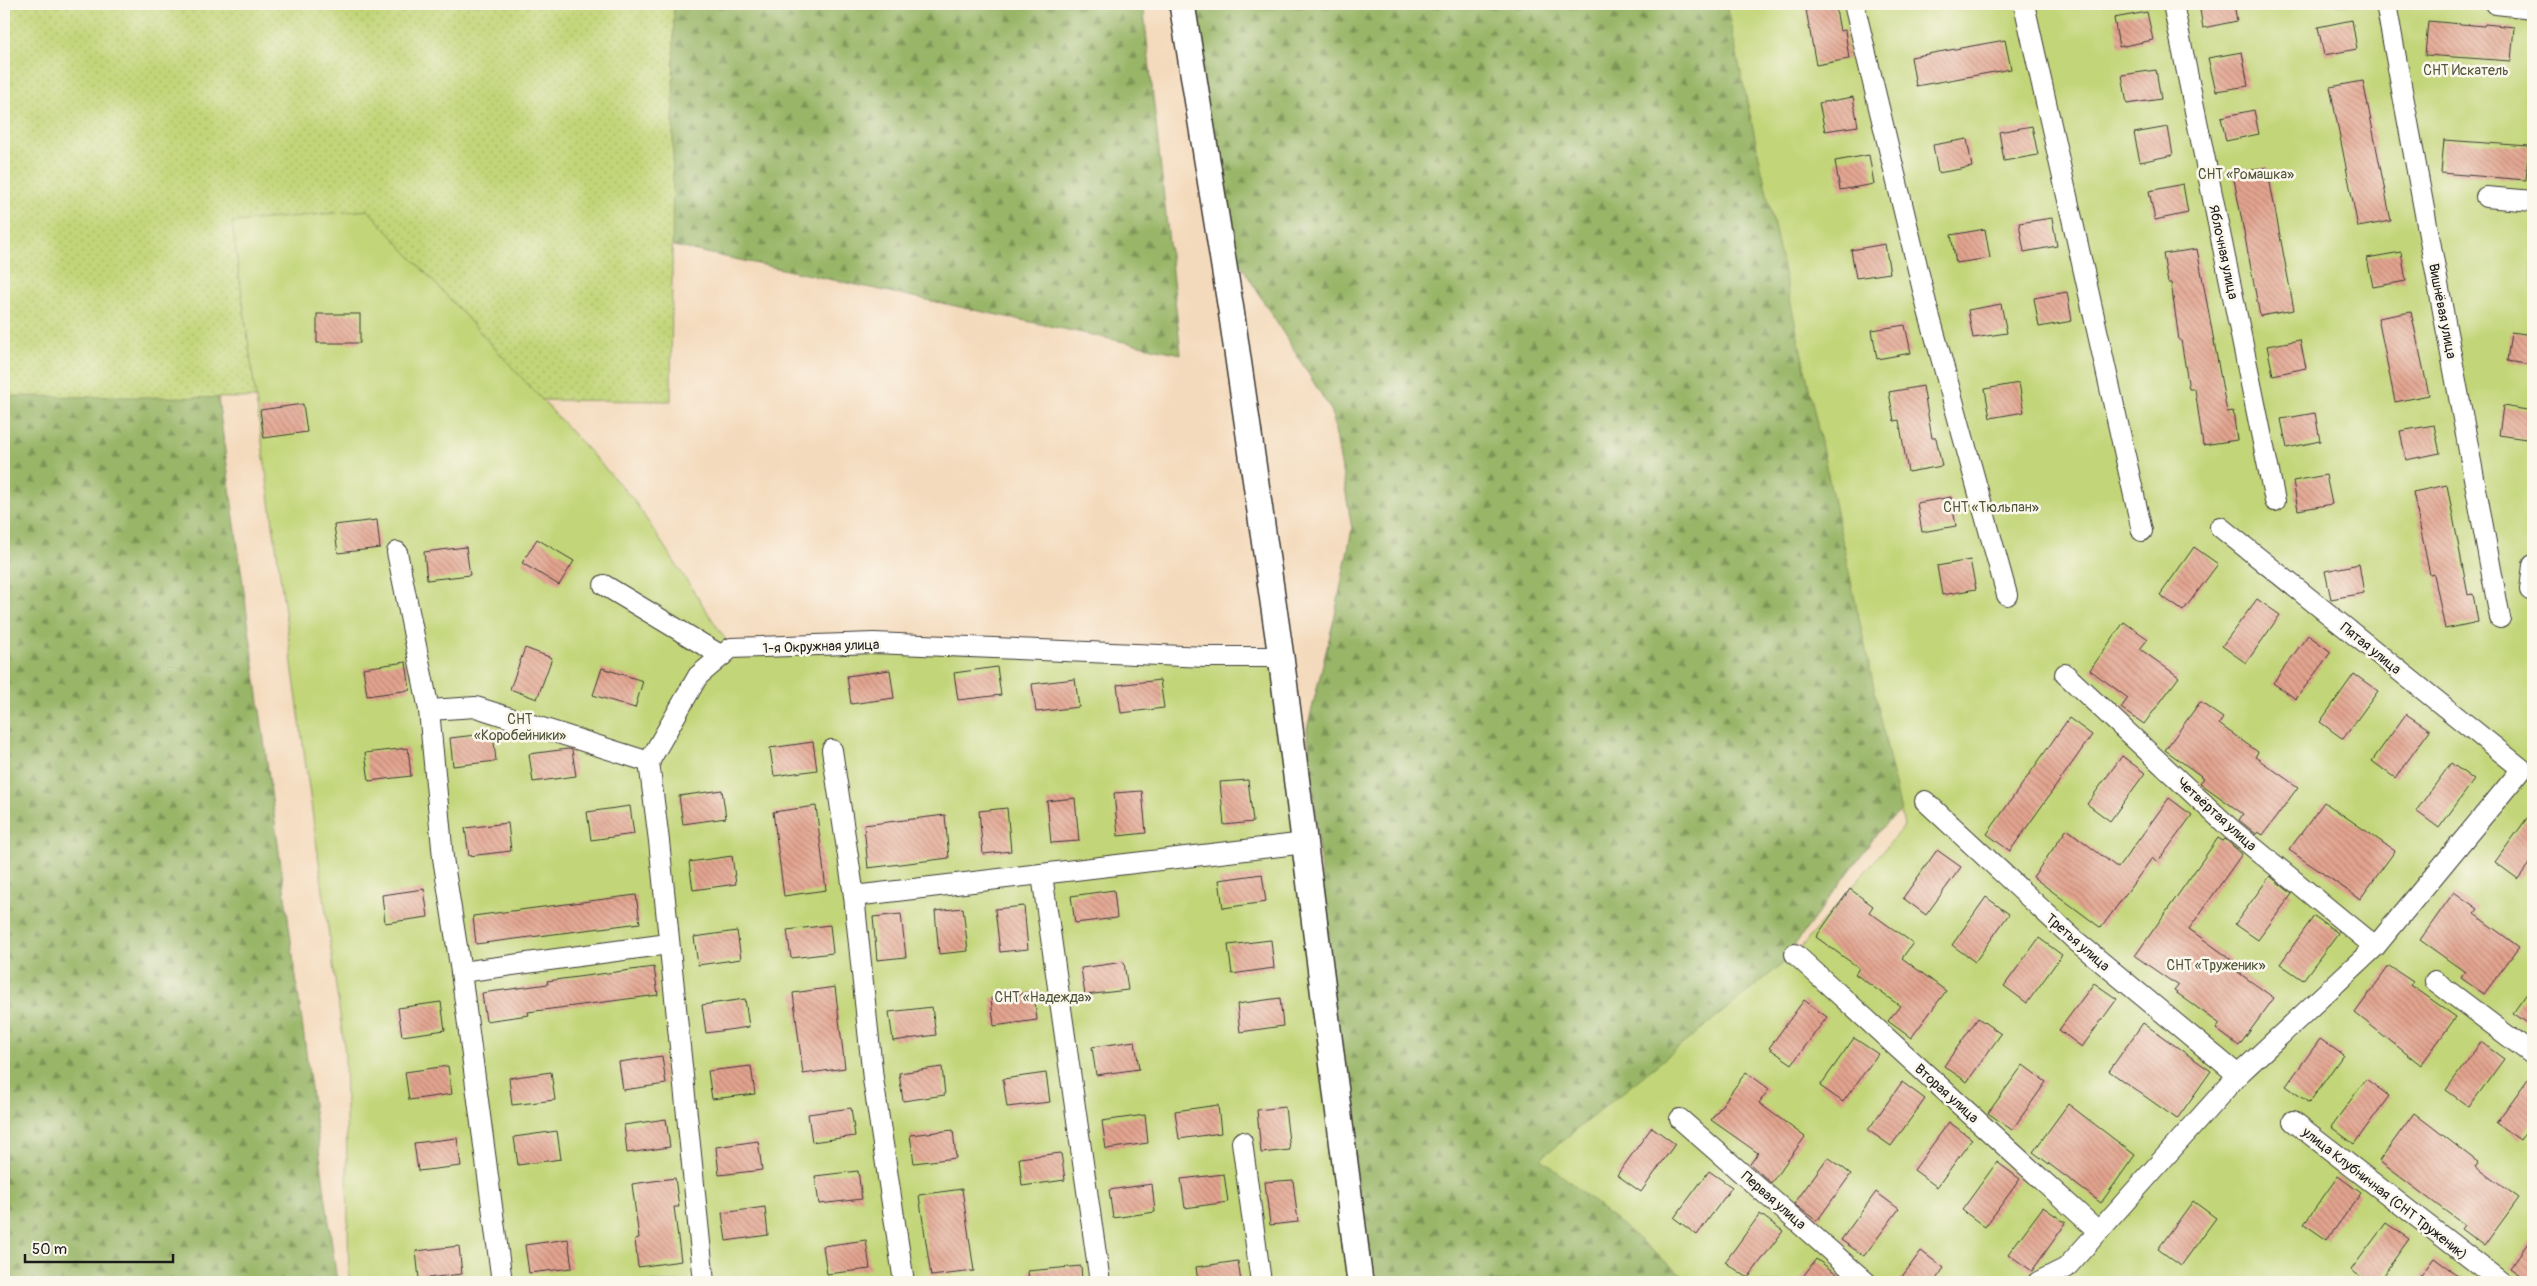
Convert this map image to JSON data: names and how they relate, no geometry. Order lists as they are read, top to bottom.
{
  "streets": {
    "street": [
      "Яблочная улица",
      "Вишнёвая улица",
      "1-я Окружная улица",
      "Пятая улица",
      "Четвёртая улица",
      "Третья улица",
      "Вторая улица",
      "улица Клубничная (СНТ Труженик)",
      "Первая улица"
    ]
  },
  "crossings": [
    ["Пятая улица", "Четвёртая улица"]
  ],
  "parks": [
    "СНТ Искатель",
    "СНТ «Ромашка»",
    "СНТ «Тюльпан»",
    "СНТ «Коробейники»",
    "СНТ «Труженик»",
    "СНТ «Надежда»"
  ],
  "scale_bar": "50 m"
}
